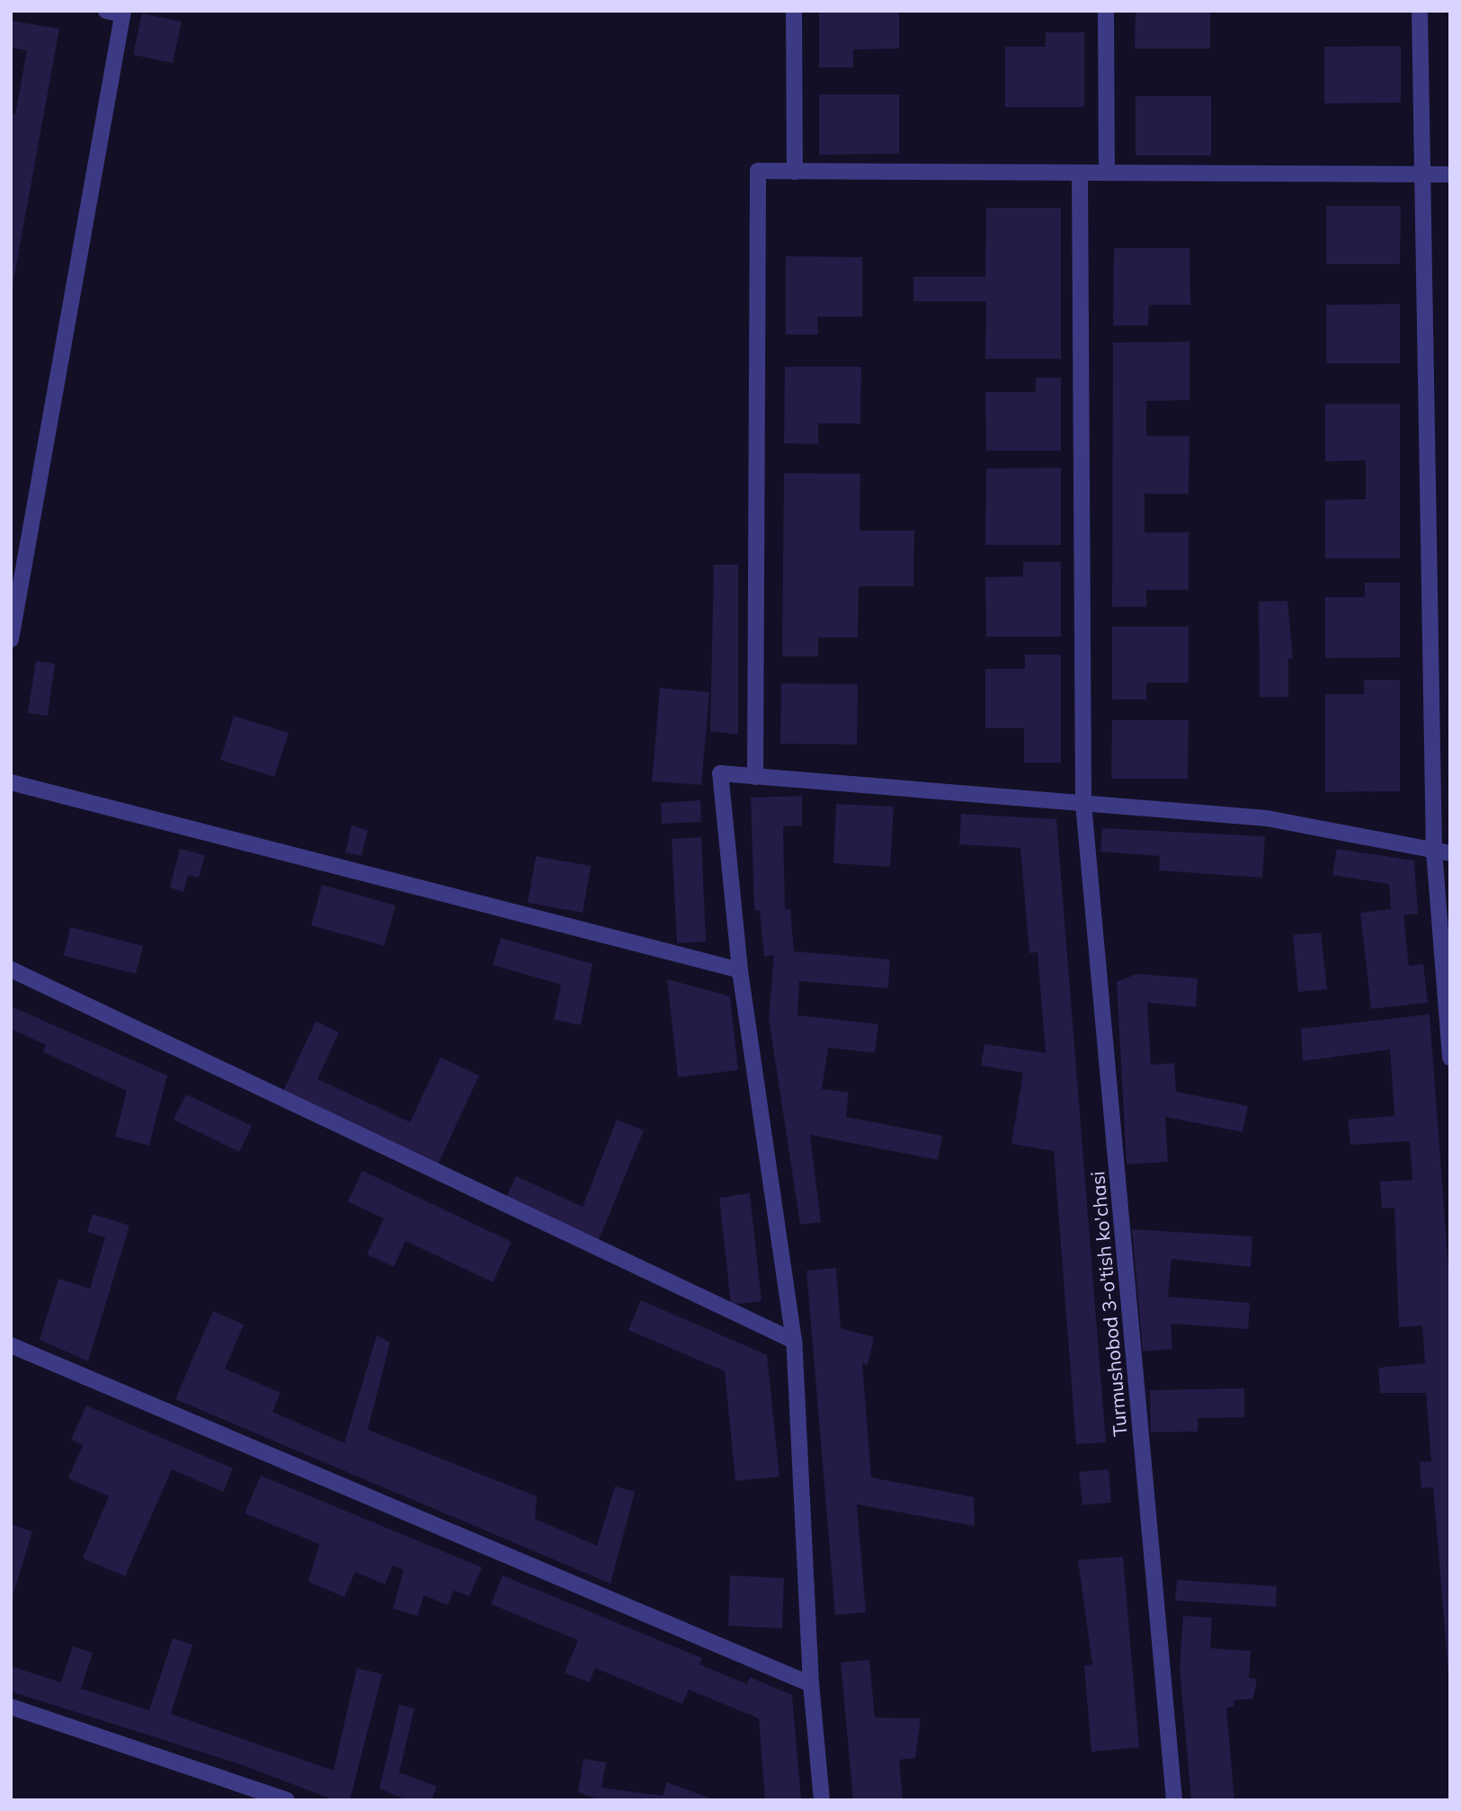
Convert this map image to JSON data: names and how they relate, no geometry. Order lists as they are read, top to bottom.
{
  "streets": {
    "street": ["Turmushobod 3-o'tish ko'chasi"]
  }
}
